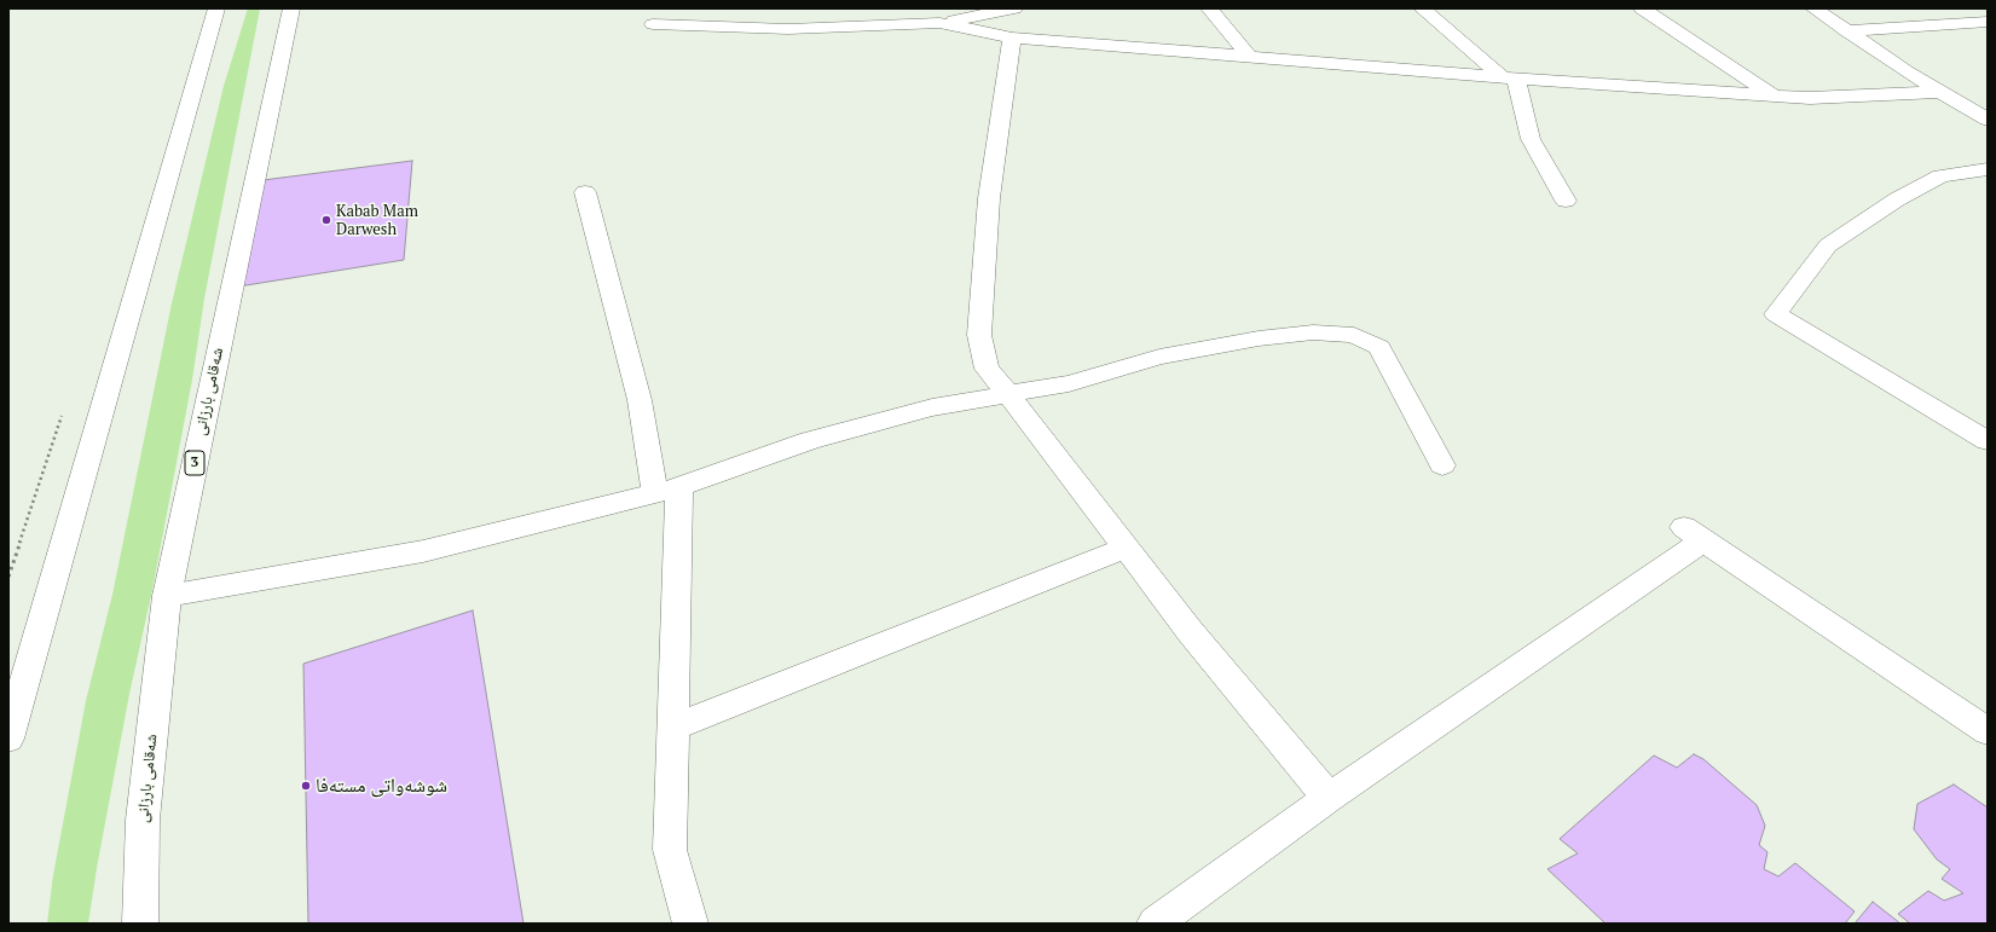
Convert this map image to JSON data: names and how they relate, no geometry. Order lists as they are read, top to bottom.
{
  "streets": {
    "main road": ["شەقامی بارزانی", "3"]
  },
  "places": ["Kabab Mam Darwesh", "شوشەواتی مستەفا"]
}
